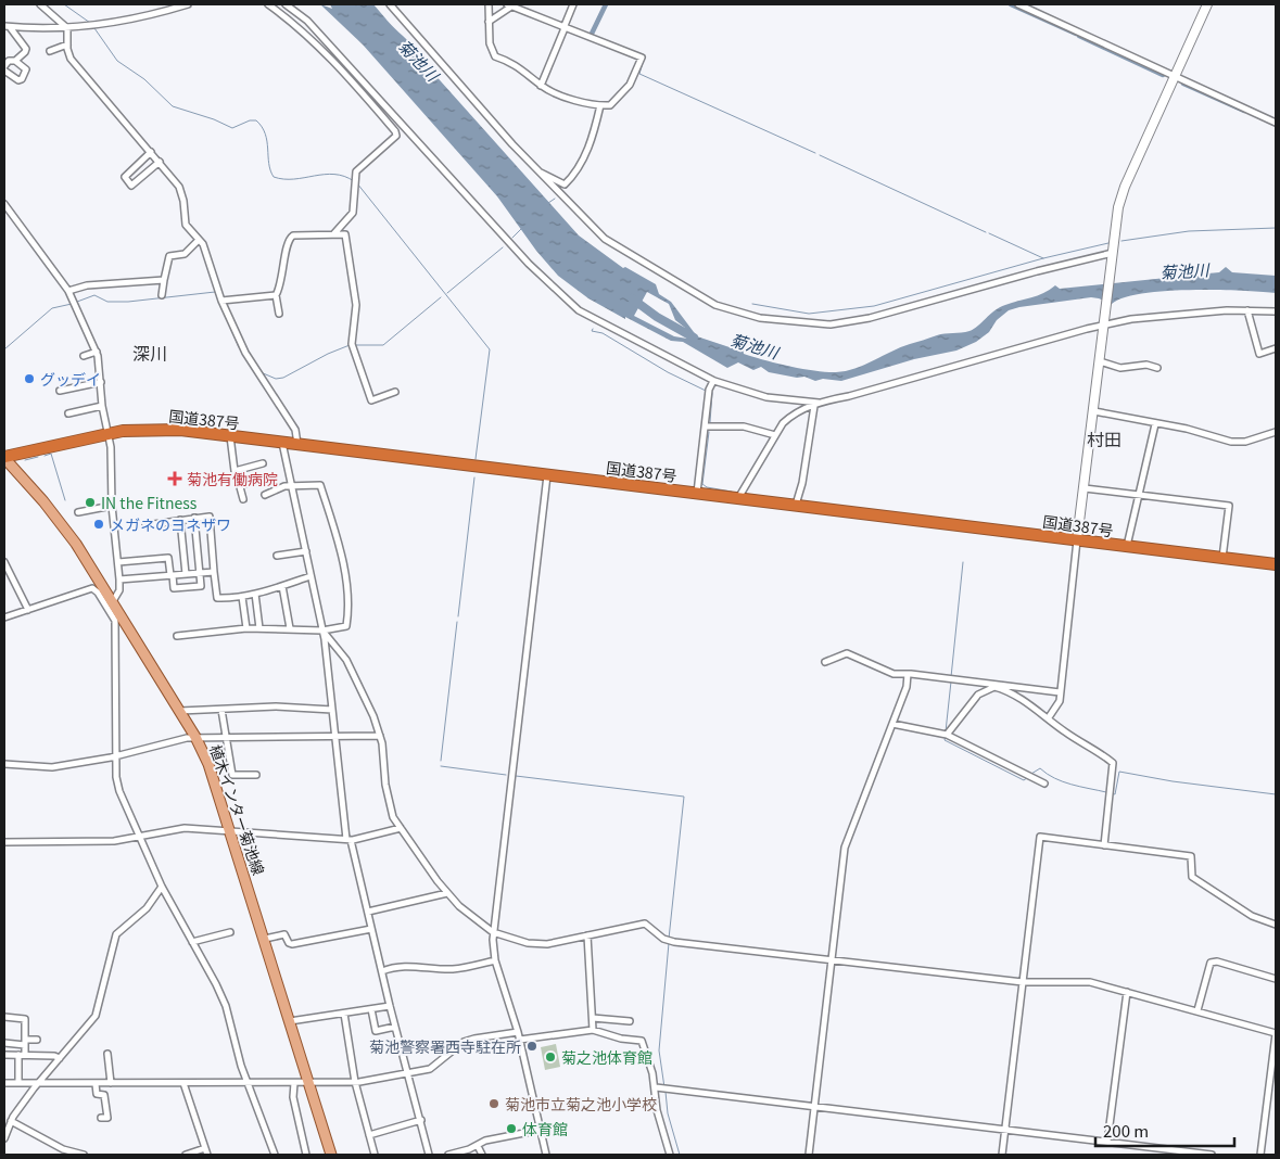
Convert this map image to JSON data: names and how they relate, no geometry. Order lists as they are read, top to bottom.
{
  "streets": {
    "highway": ["国道387号"],
    "main road": ["植木インター菊池線"]
  },
  "crossings": [
    ["国道387号", "植木インター菊池線"]
  ],
  "districts": ["深川", "村田"],
  "water": ["菊池川"],
  "places": {
    "other": [
      "グッデイ",
      "IN the Fitness",
      "メガネのヨネザワ",
      "菊池警察署西寺駐在所",
      "菊之池体育館",
      "菊池市立菊之池小学校",
      "体育館"
    ],
    "health": ["菊池有働病院"]
  },
  "scale_bar": "200 m"
}
